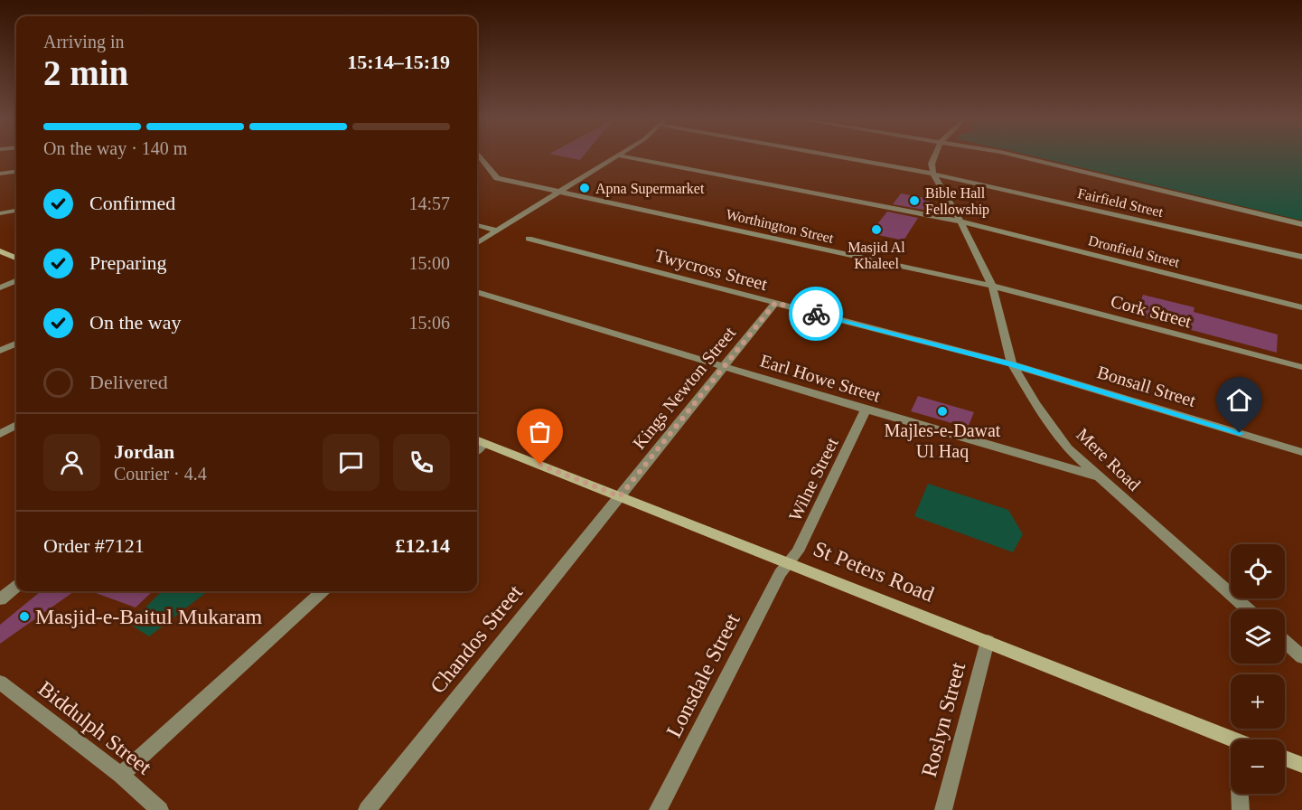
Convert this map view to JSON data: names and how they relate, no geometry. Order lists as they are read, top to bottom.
{
  "streets": {
    "street": [
      "Fairfield Street",
      "Worthington Street",
      "Dronfield Street",
      "Twycross Street",
      "Cork Street",
      "Earl Howe Street",
      "Bonsall Street",
      "Kings Newton Street",
      "Mere Road",
      "Wilne Street",
      "St Peters Road",
      "Chandos Street",
      "Lonsdale Street",
      "Roslyn Street",
      "Biddulph Street"
    ]
  },
  "crossings": [
    ["Fairfield Street", "Mere Road"],
    ["Worthington Street", "Cork Street"],
    ["Worthington Street", "Mere Road"],
    ["Dronfield Street", "Mere Road"],
    ["Twycross Street", "Bonsall Street"],
    ["Twycross Street", "Kings Newton Street"],
    ["Twycross Street", "Mere Road"],
    ["Cork Street", "Mere Road"],
    ["Earl Howe Street", "Kings Newton Street"],
    ["Earl Howe Street", "Mere Road"],
    ["Earl Howe Street", "Wilne Street"],
    ["Bonsall Street", "Mere Road"],
    ["Kings Newton Street", "St Peters Road"],
    ["Kings Newton Street", "Chandos Street"],
    ["Wilne Street", "St Peters Road"],
    ["Wilne Street", "Lonsdale Street"],
    ["St Peters Road", "Chandos Street"],
    ["St Peters Road", "Lonsdale Street"],
    ["St Peters Road", "Roslyn Street"]
  ],
  "places": [
    "Apna Supermarket",
    "Bible Hall Fellowship",
    "Masjid Al Khaleel",
    "Majles-e-Dawat Ul Haq",
    "Masjid-e-Baitul Mukaram"
  ],
  "page": {
    "heading": ["2 min", "Arriving in", "15:14–15:19"],
    "panel": [
      "Jordan",
      "Courier · 4.4",
      "Order #7121",
      "£12.14"
    ],
    "bar": "On the way · 140 m",
    "list": [
      ["Confirmed", "14:57"],
      ["Preparing", "15:00"],
      ["On the way", "15:06"],
      "Delivered"
    ],
    "map_buttons": ["+", "−"]
  }
}
